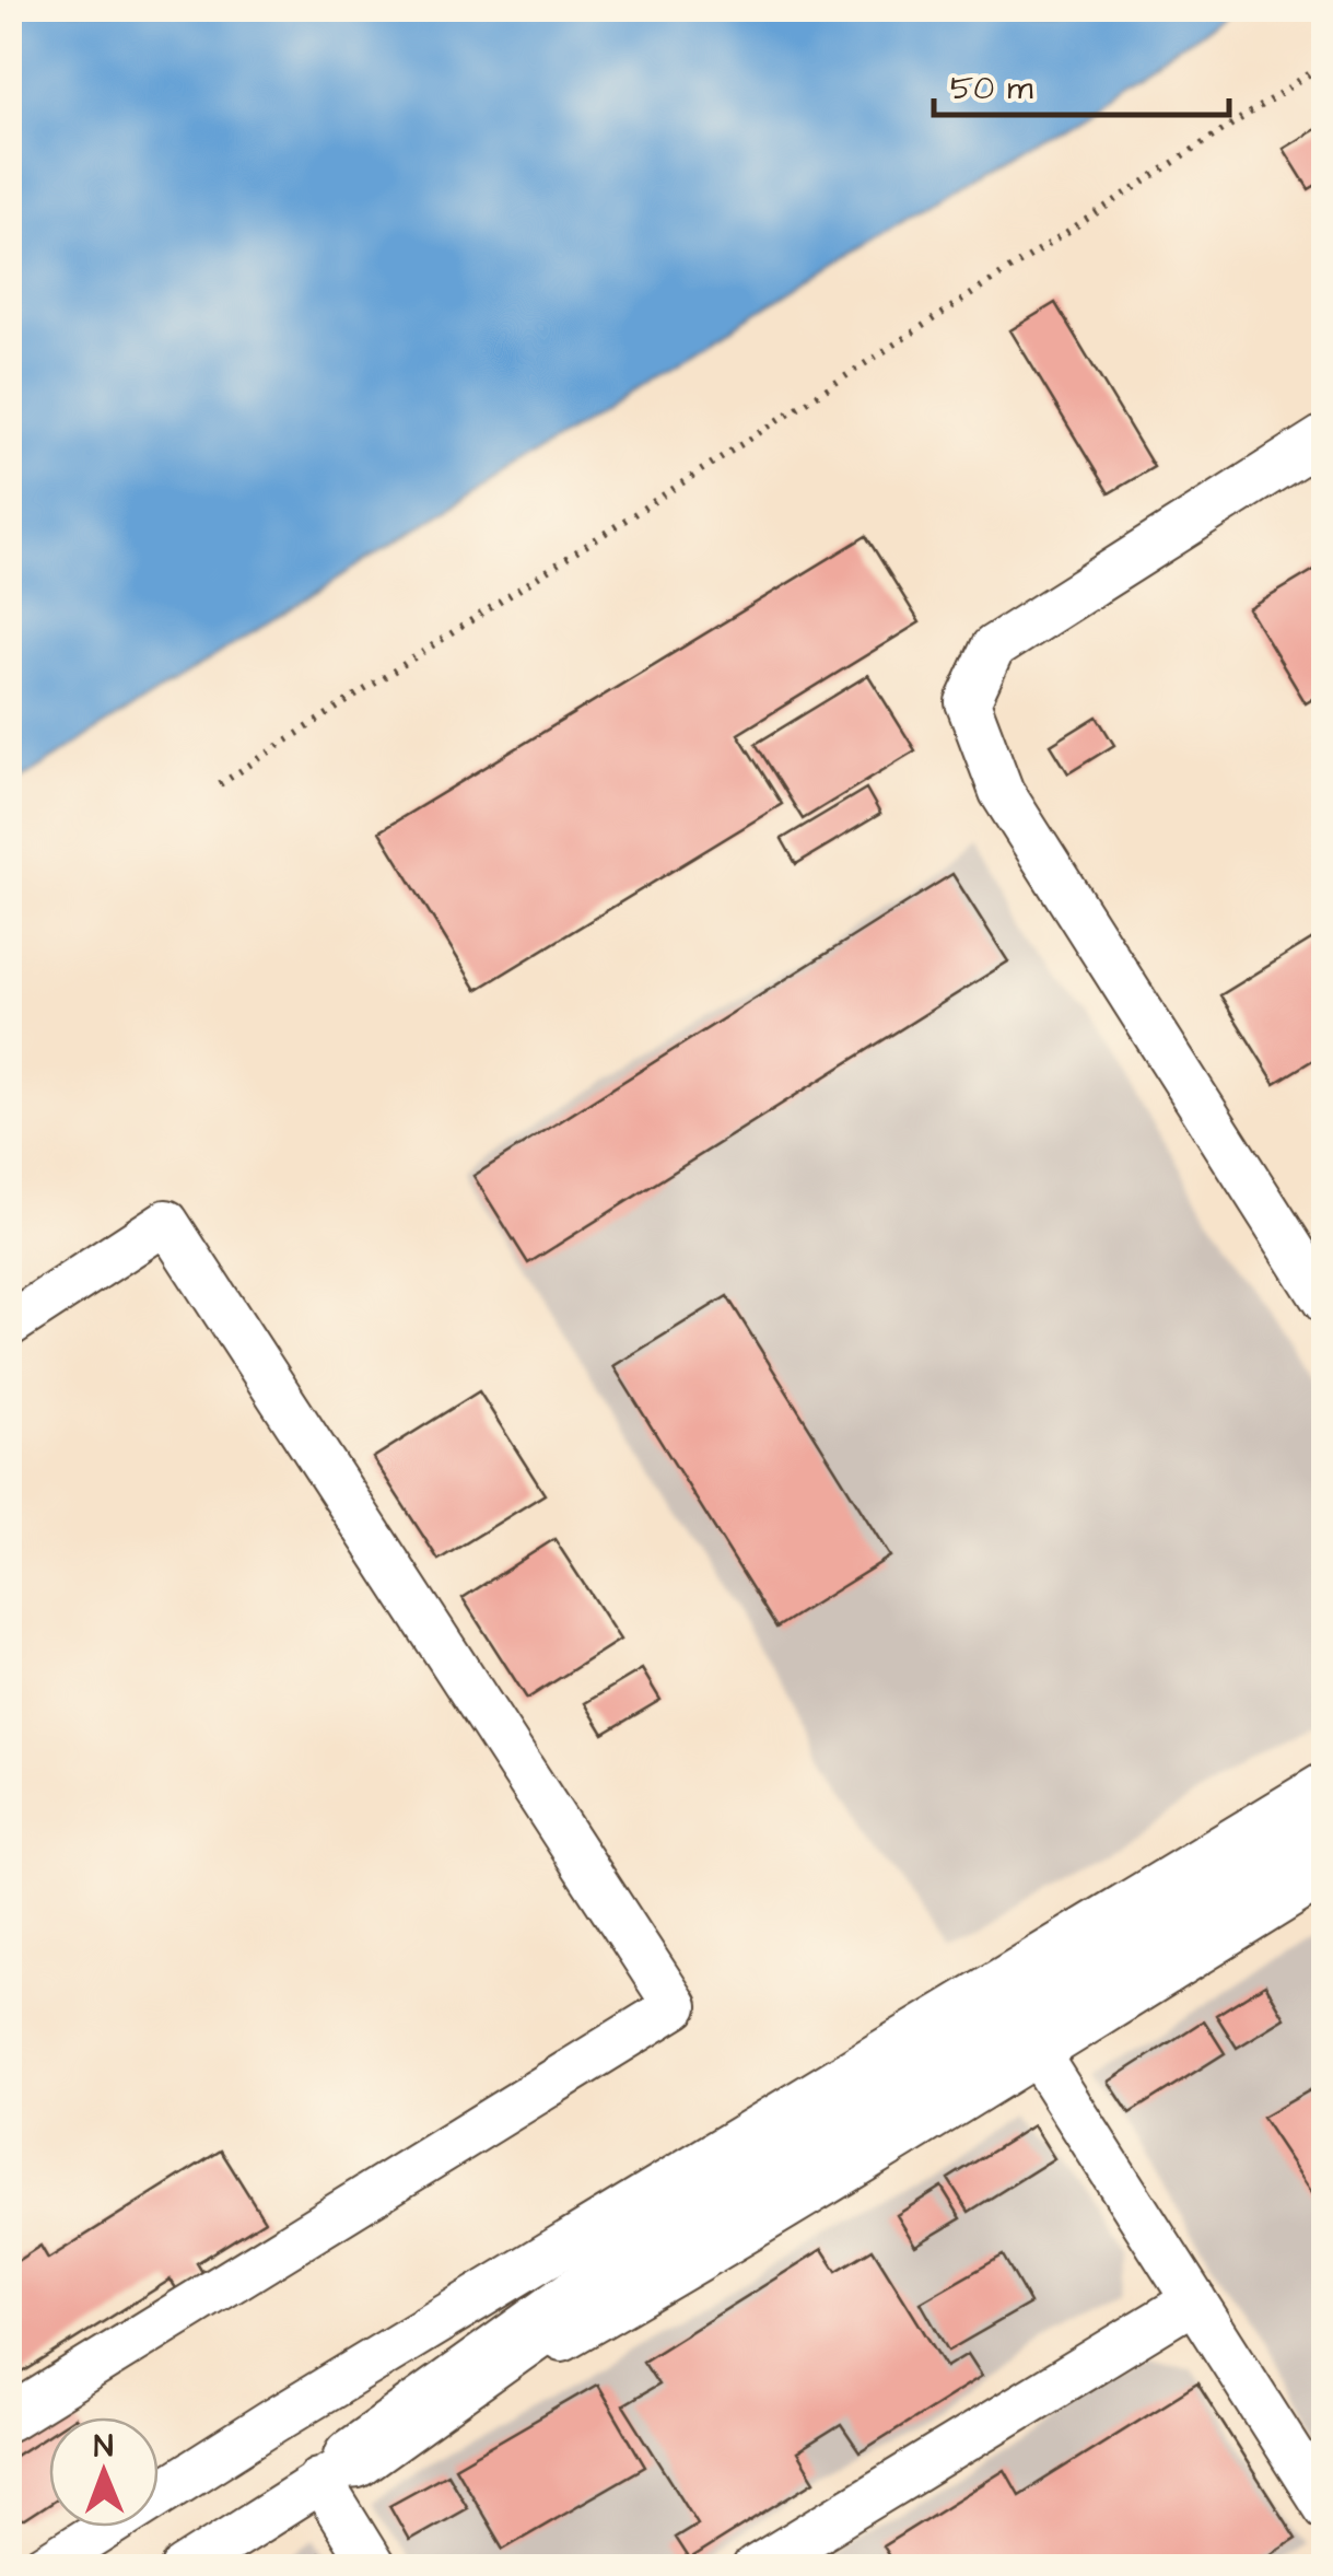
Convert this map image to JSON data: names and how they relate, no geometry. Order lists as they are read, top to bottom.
{
  "scale_bar": "50 m",
  "north": "top"
}
